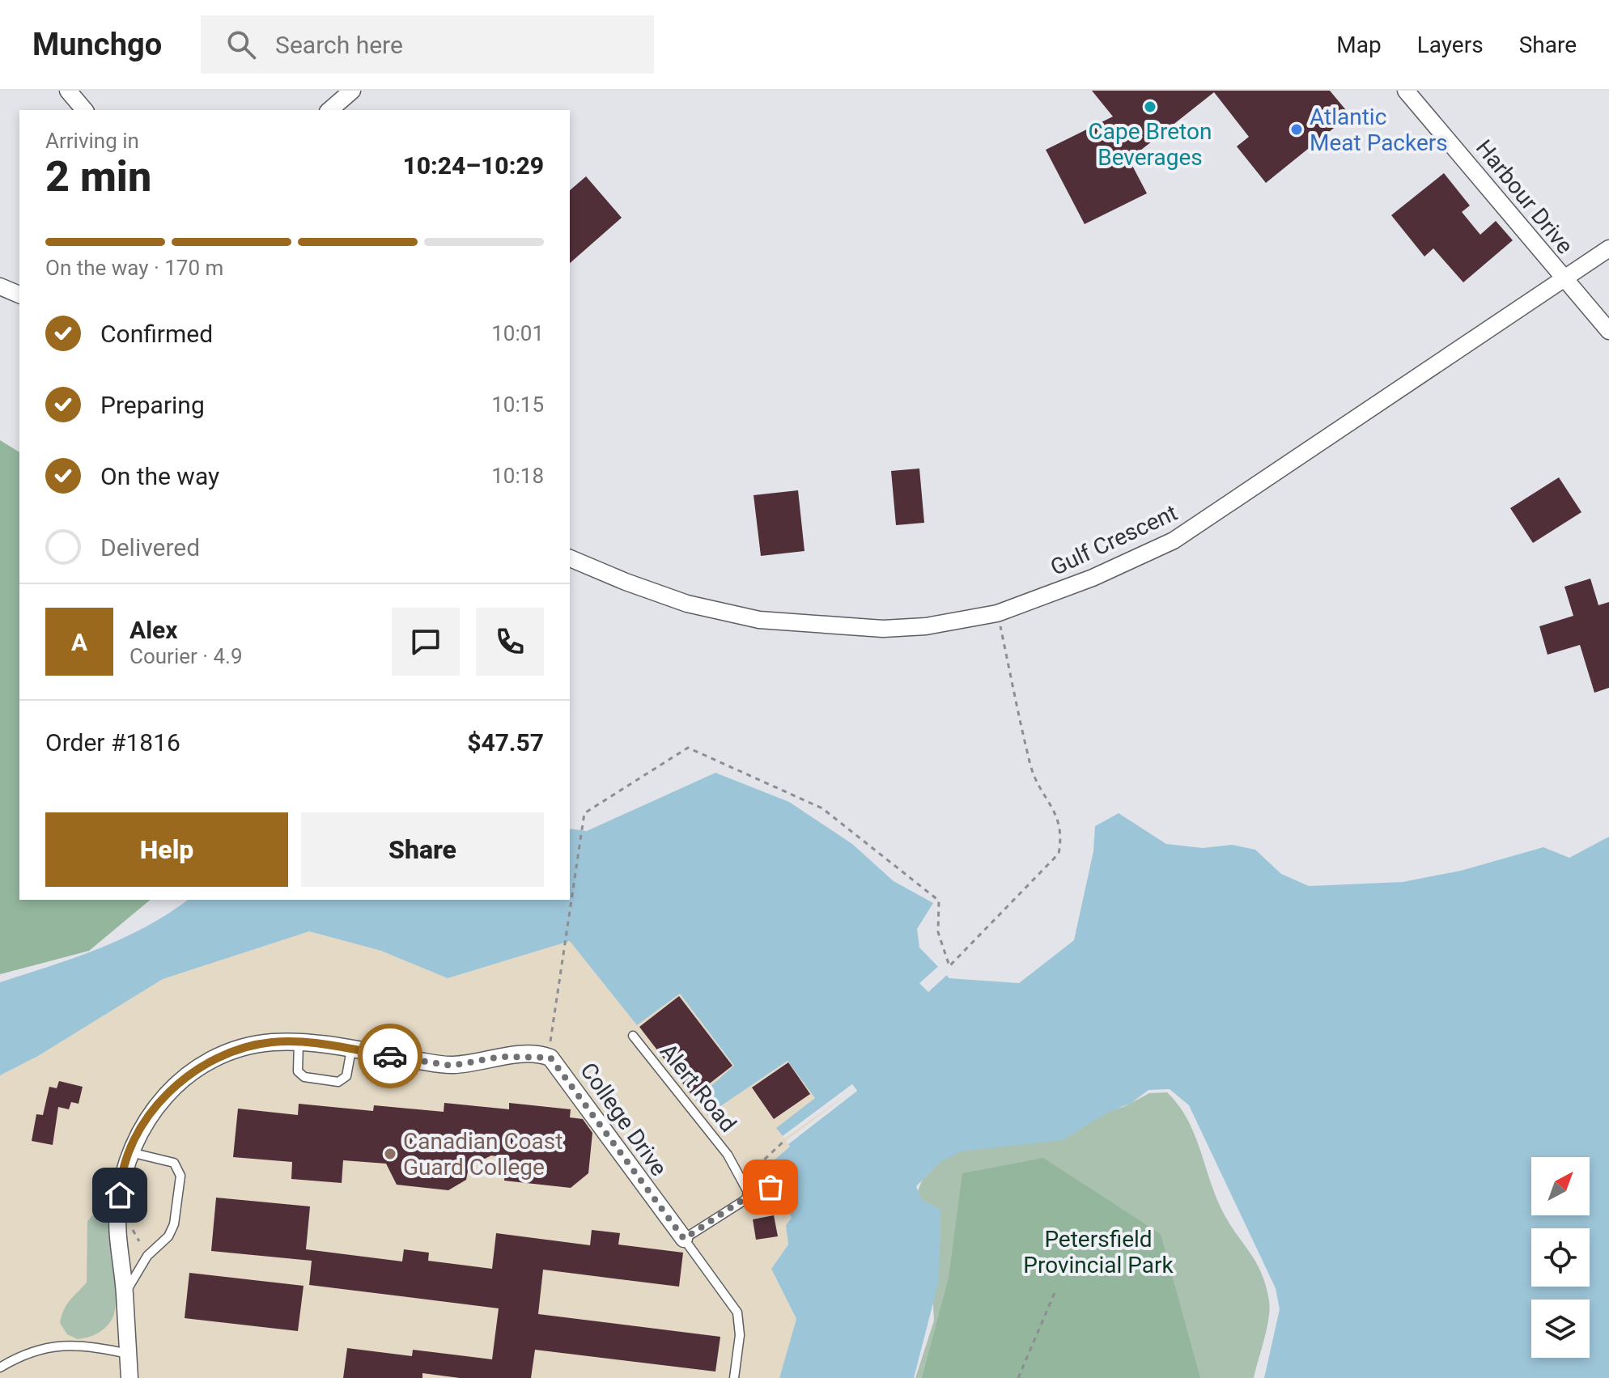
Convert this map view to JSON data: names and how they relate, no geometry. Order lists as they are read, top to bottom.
{
  "streets": {
    "street": ["Harbour Drive", "Gulf Crescent", "College Drive"],
    "lane": ["Alert Road"]
  },
  "crossings": [
    ["Harbour Drive", "Gulf Crescent"]
  ],
  "parks": ["Petersfield Provincial Park"],
  "places": ["Cape Breton Beverages", "Atlantic Meat Packers", "Canadian Coast Guard College"],
  "north": "top right",
  "page": {
    "header": "Munchgo",
    "search": "Search here",
    "nav": ["Map", "Layers", "Share"],
    "heading": ["2 min", "Arriving in", "10:24–10:29"],
    "panel": [
      "Alex",
      "Courier · 4.9",
      "Order #1816",
      "$47.57"
    ],
    "bar": "On the way · 170 m",
    "list": [
      ["Confirmed", "10:01"],
      ["Preparing", "10:15"],
      ["On the way", "10:18"],
      "Delivered"
    ],
    "round": "A",
    "buttons": ["Help", "Share"]
  }
}
